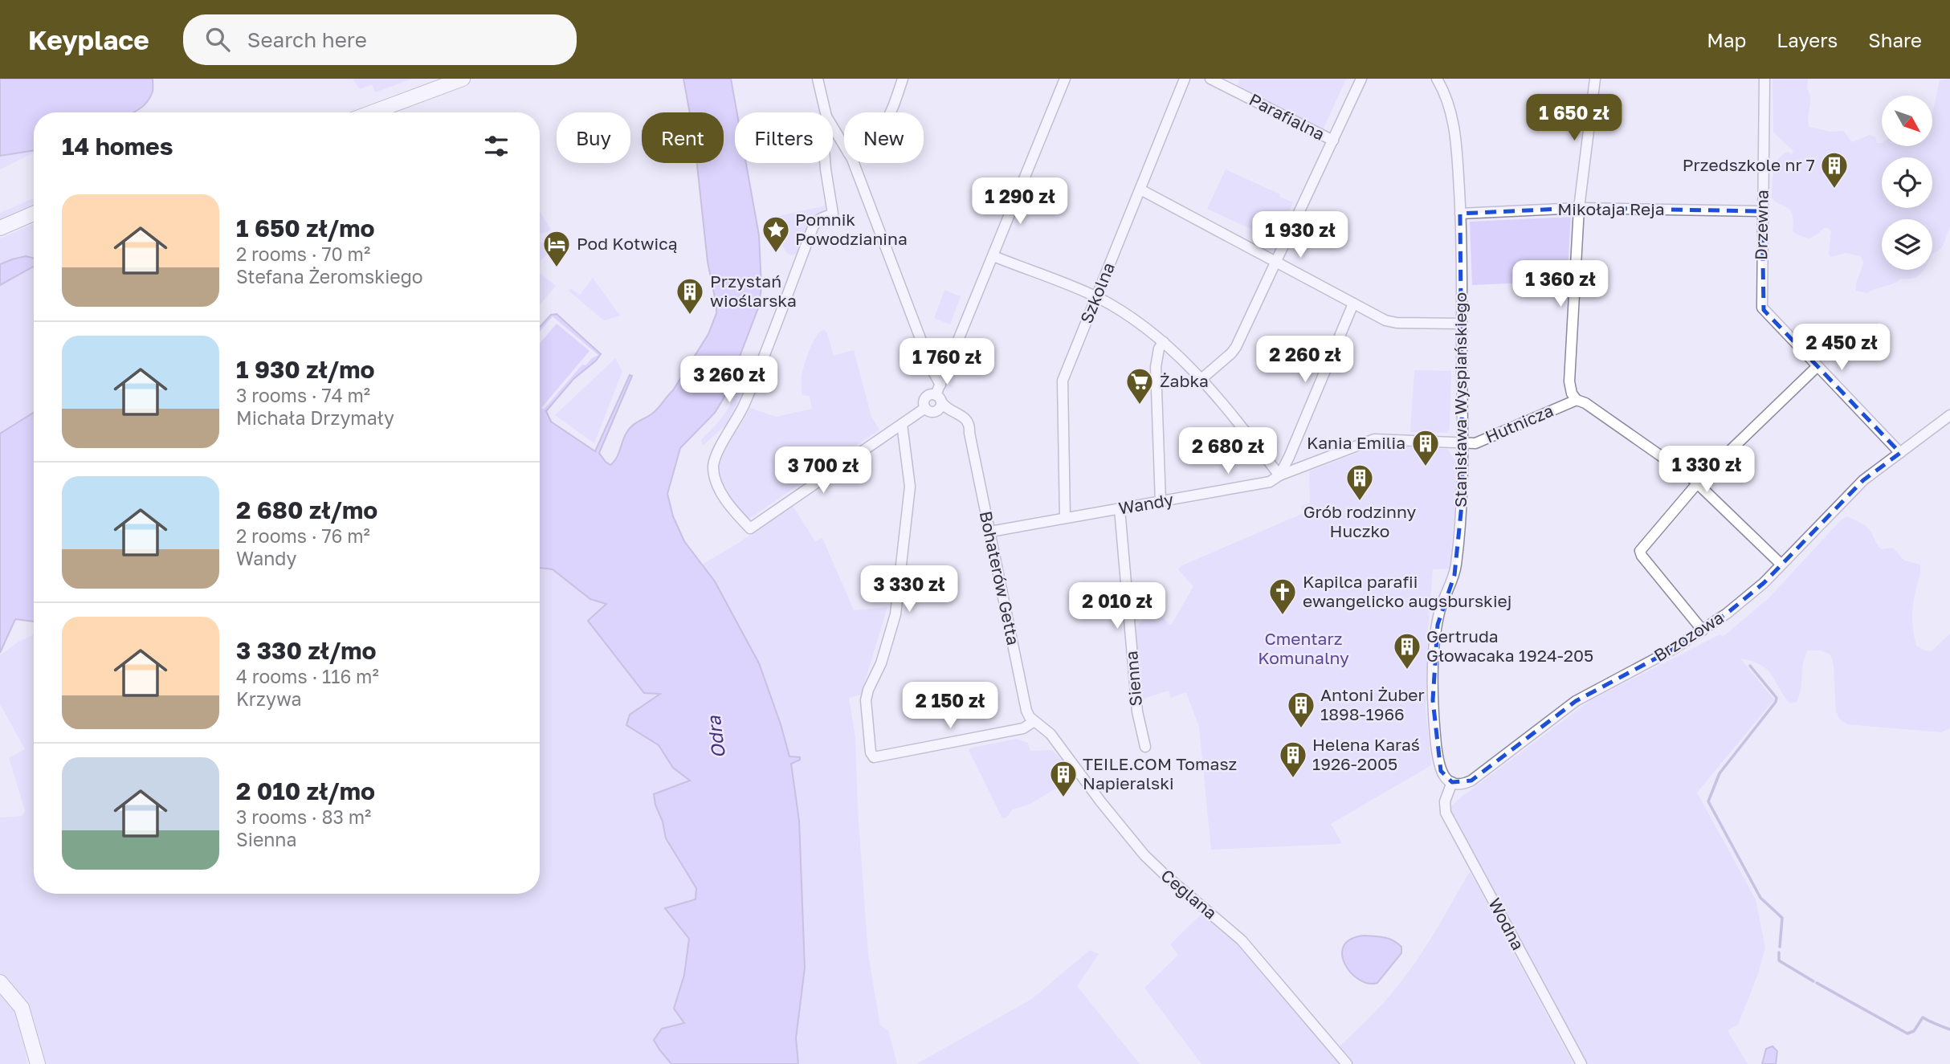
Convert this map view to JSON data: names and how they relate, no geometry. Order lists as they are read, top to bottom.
{
  "streets": {
    "street": [
      "Parafialna",
      "Mikołaja Reja",
      "Drzewna",
      "Szkolna",
      "Stanisława Wyspiańskiego",
      "Hutnicza",
      "Wandy",
      "Bohaterów Getta",
      "Brzozowa",
      "Sienna",
      "Ceglana",
      "Wodna"
    ]
  },
  "crossings": [
    ["Mikołaja Reja", "Drzewna"],
    ["Mikołaja Reja", "Stanisława Wyspiańskiego"],
    ["Szkolna", "Wandy"],
    ["Stanisława Wyspiańskiego", "Hutnicza"],
    ["Stanisława Wyspiańskiego", "Wandy"],
    ["Stanisława Wyspiańskiego", "Brzozowa"],
    ["Stanisława Wyspiańskiego", "Wodna"],
    ["Hutnicza", "Wandy"],
    ["Wandy", "Bohaterów Getta"],
    ["Wandy", "Sienna"],
    ["Bohaterów Getta", "Ceglana"],
    ["Brzozowa", "Wodna"]
  ],
  "water": ["Odra"],
  "parks": ["Cmentarz Komunalny"],
  "places": {
    "building": [
      "Przedszkole nr 7",
      "Przystań wioślarska",
      "Kania Emilia",
      "Grób rodzinny Huczko",
      "Gertruda Głowacaka 1924-205",
      "Antoni Żuber 1898-1966",
      "Helena Karaś 1926-2005",
      "TEILE.COM Tomasz Napieralski"
    ],
    "place": ["Pomnik Powodzianina"],
    "hotel": ["Pod Kotwicą"],
    "supermarket": ["Żabka"],
    "church": ["Kapilca parafii ewangelicko augsburskiej"]
  },
  "north": "bottom right",
  "page": {
    "header": "Keyplace",
    "search": "Search here",
    "nav": ["Map", "Layers", "Share"],
    "price": [
      "1 650 zł",
      "1 290 zł",
      "1 930 zł",
      "1 360 zł",
      "2 450 zł",
      "2 260 zł",
      "1 760 zł",
      "3 260 zł",
      "2 680 zł",
      "1 330 zł",
      "3 700 zł",
      "3 330 zł",
      "2 010 zł",
      "2 150 zł"
    ],
    "chip": [
      "Buy",
      "Rent",
      "Filters",
      "New"
    ],
    "heading": "14 homes",
    "list": [
      {
        "name": "1 650 zł/mo",
        "note": "2 rooms · 70 m² · Stefana Żeromskiego"
      },
      {
        "name": "1 930 zł/mo",
        "note": "3 rooms · 74 m² · Michała Drzymały"
      },
      {
        "name": "2 680 zł/mo",
        "note": "2 rooms · 76 m² · Wandy"
      },
      {
        "name": "3 330 zł/mo",
        "note": "4 rooms · 116 m² · Krzywa"
      },
      {
        "name": "2 010 zł/mo",
        "note": "3 rooms · 83 m² · Sienna"
      }
    ]
  }
}
